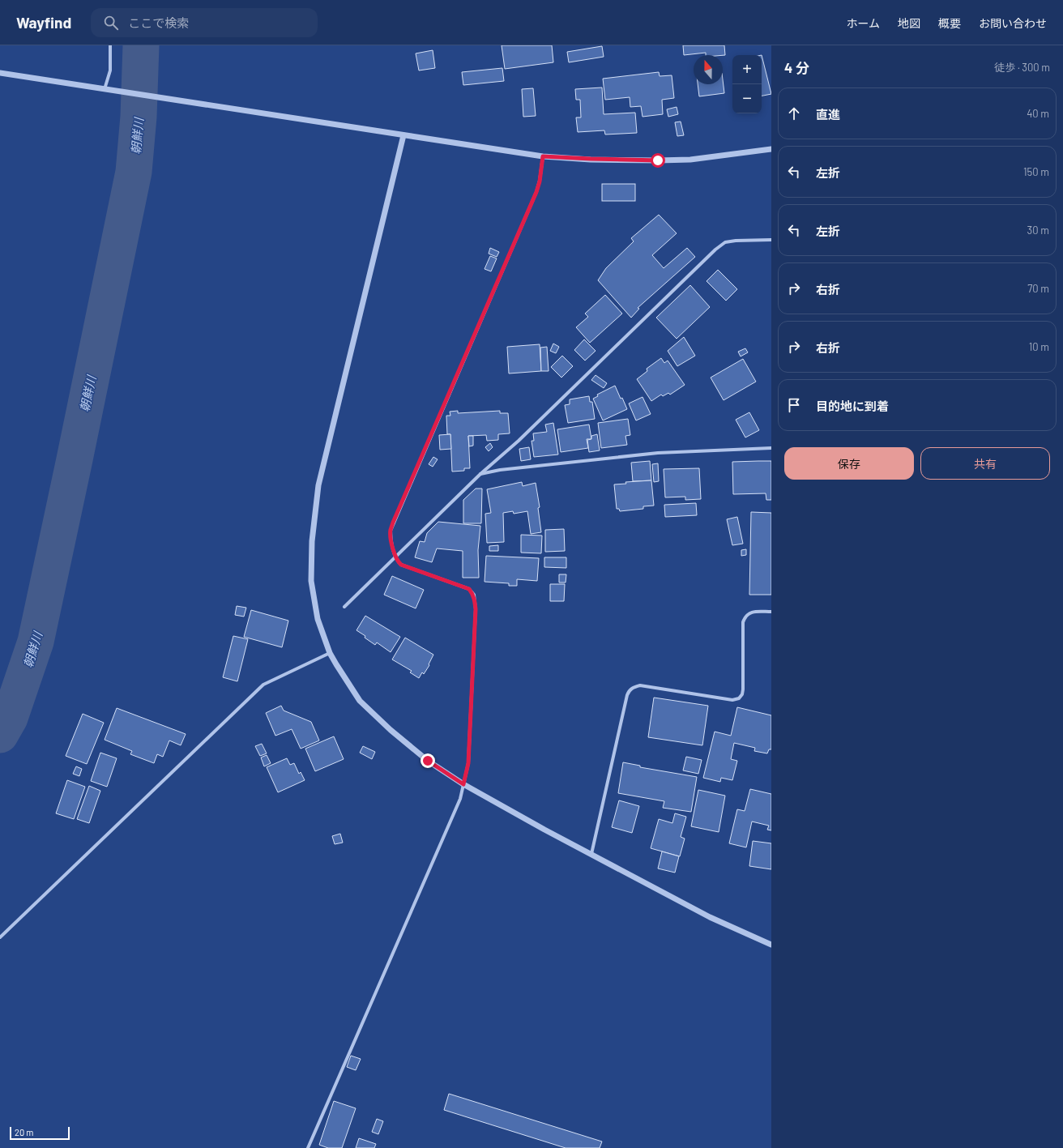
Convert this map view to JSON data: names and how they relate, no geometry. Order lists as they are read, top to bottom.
{
  "water": ["朝鮮川"],
  "scale_bar": "20 m",
  "north": "top",
  "page": {
    "header": "Wayfind",
    "search": "ここで検索",
    "nav": [
      "ホーム",
      "地図",
      "概要",
      "お問い合わせ"
    ],
    "heading": ["4 分", "徒歩 · 300 m"],
    "map_buttons": ["+", "−"],
    "list": [
      ["直進", "40 m"],
      ["左折", "150 m"],
      ["左折", "30 m"],
      ["右折", "70 m"],
      ["右折", "10 m"],
      "目的地に到着"
    ],
    "buttons": ["保存", "共有"],
    "scale": "20 m"
  }
}
